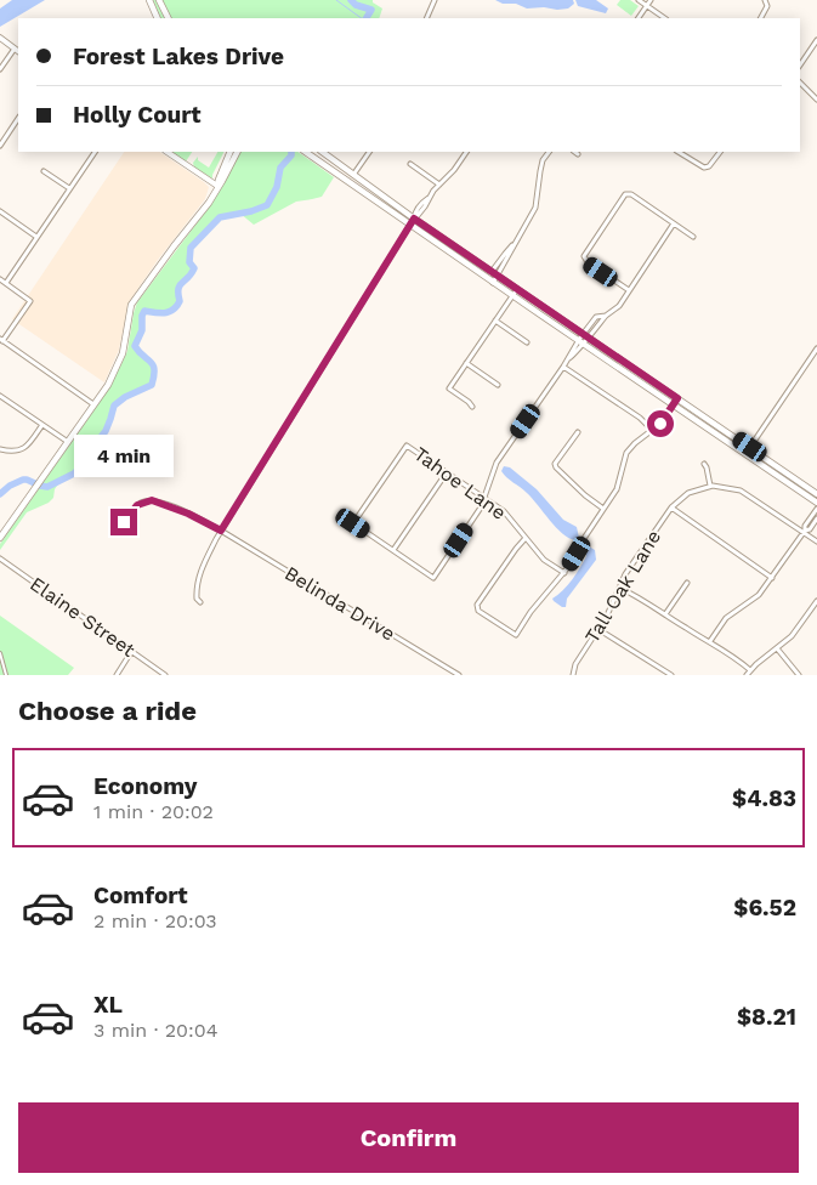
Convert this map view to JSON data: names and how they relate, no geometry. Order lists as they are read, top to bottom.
{
  "streets": {
    "street": [
      "Tahoe Lane",
      "Tall Oak Lane",
      "Belinda Drive",
      "Elaine Street"
    ]
  },
  "page": {
    "banner": ["Forest Lakes Drive", "Holly Court"],
    "bubble": "4 min",
    "heading": "Choose a ride",
    "list": [
      {
        "name": "Economy",
        "note": "1 min · 20:02",
        "value": "$4.83"
      },
      {
        "name": "Comfort",
        "note": "2 min · 20:03",
        "value": "$6.52"
      },
      {
        "name": "XL",
        "note": "3 min · 20:04",
        "value": "$8.21"
      }
    ],
    "buttons": "Confirm"
  }
}
